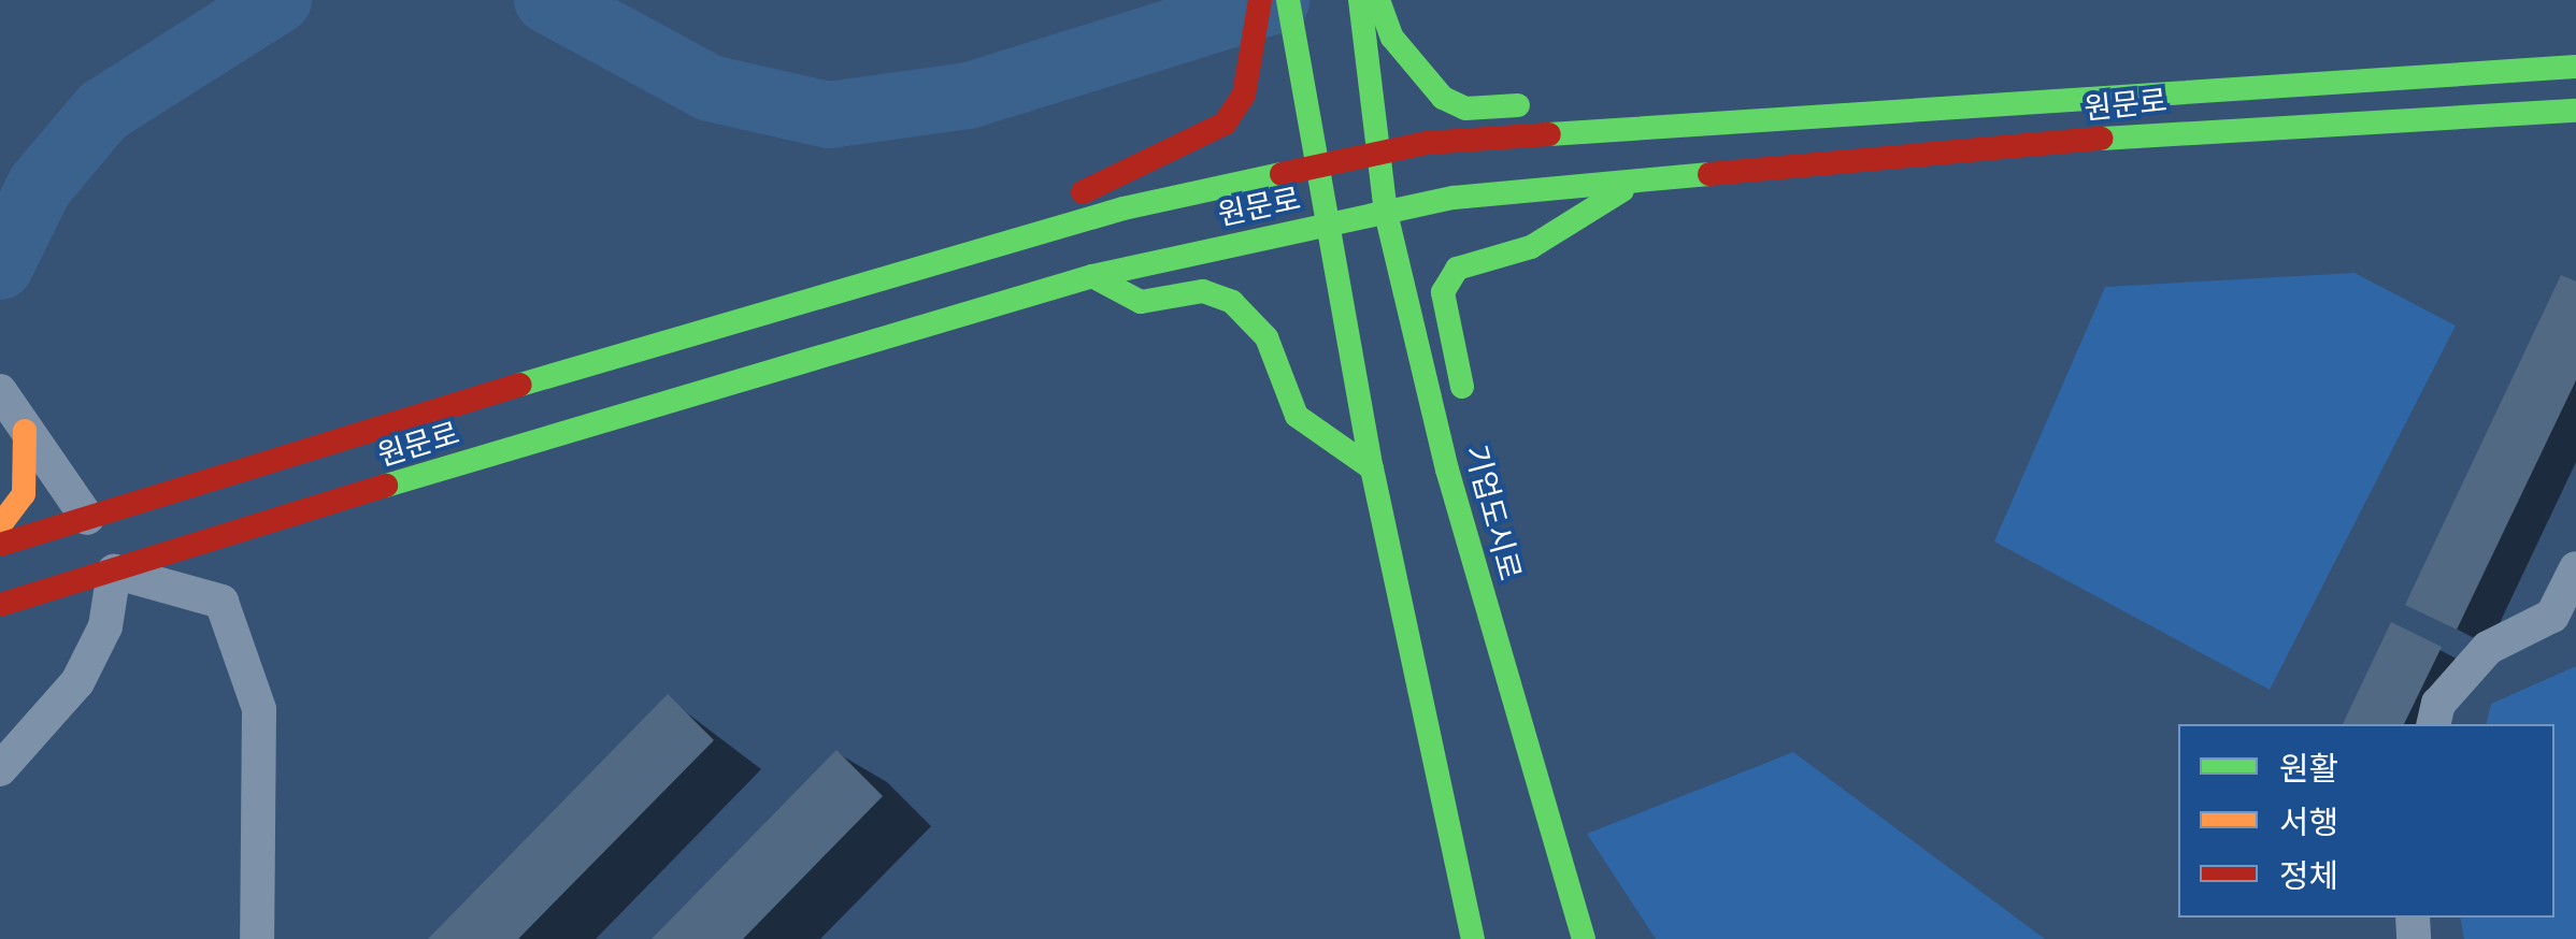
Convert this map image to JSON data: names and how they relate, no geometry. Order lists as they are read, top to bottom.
{
  "streets": {
    "main road": ["원문로", "기업도시로"]
  },
  "crossings": [
    ["원문로", "기업도시로"]
  ],
  "legend": ["원활", "서행", "정체"]
}
